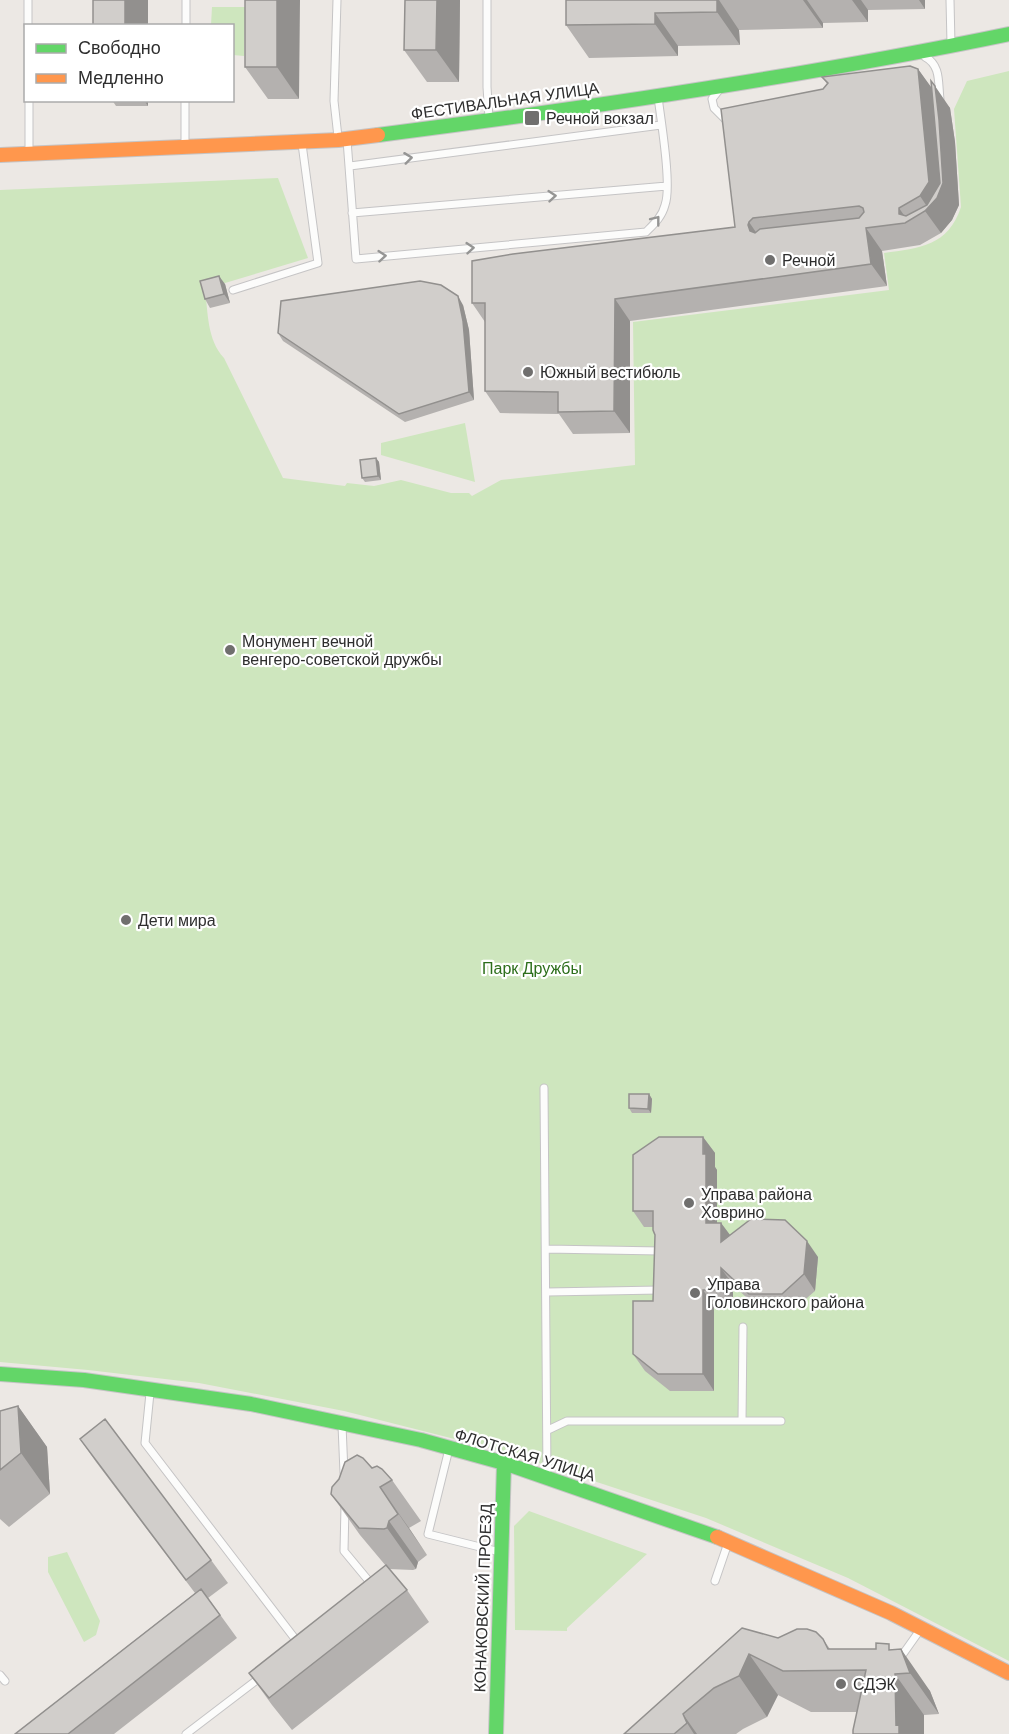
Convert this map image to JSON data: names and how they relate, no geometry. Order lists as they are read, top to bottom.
{
  "streets": {
    "street": ["ФЕСТИВАЛЬНАЯ УЛИЦА", "ФЛОТСКАЯ УЛИЦА", "КОНАКОВСКИЙ ПРОЕЗД"]
  },
  "crossings": [
    ["ФЛОТСКАЯ УЛИЦА", "КОНАКОВСКИЙ ПРОЕЗД"]
  ],
  "parks": ["Парк Дружбы"],
  "places": {
    "transit": ["Речной вокзал"],
    "other": [
      "Речной",
      "Южный вестибюль",
      "Монумент вечной венгеро-советской дружбы",
      "Дети мира",
      "Управа района Ховрино",
      "Управа Головинского района",
      "СДЭК"
    ]
  },
  "legend": ["Свободно", "Медленно"]
}
